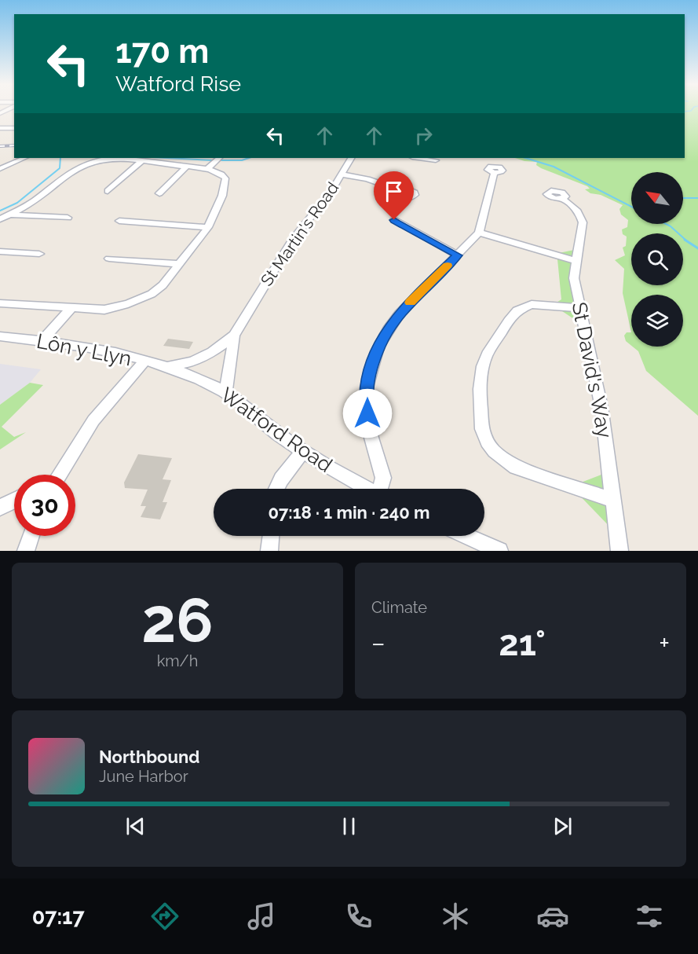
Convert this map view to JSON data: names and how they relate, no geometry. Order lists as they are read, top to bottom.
{
  "streets": {
    "street": [
      "St Martin's Road",
      "Lôn y Llyn",
      "St David's Way",
      "Watford Road"
    ]
  },
  "crossings": [
    ["St Martin's Road", "Lôn y Llyn"],
    ["St Martin's Road", "Watford Road"],
    ["Lôn y Llyn", "Watford Road"]
  ],
  "north": "top left",
  "page": {
    "turn": ["170 m", "Watford Rise"],
    "limit": "30",
    "trip": "07:18 · 1 min · 240 m",
    "tile": [
      ["26", "km/h"],
      "Climate"
    ],
    "heat": ["−", "21°", "+"],
    "song": ["Northbound", "June Harbor"],
    "tabs": "07:17"
  }
}
